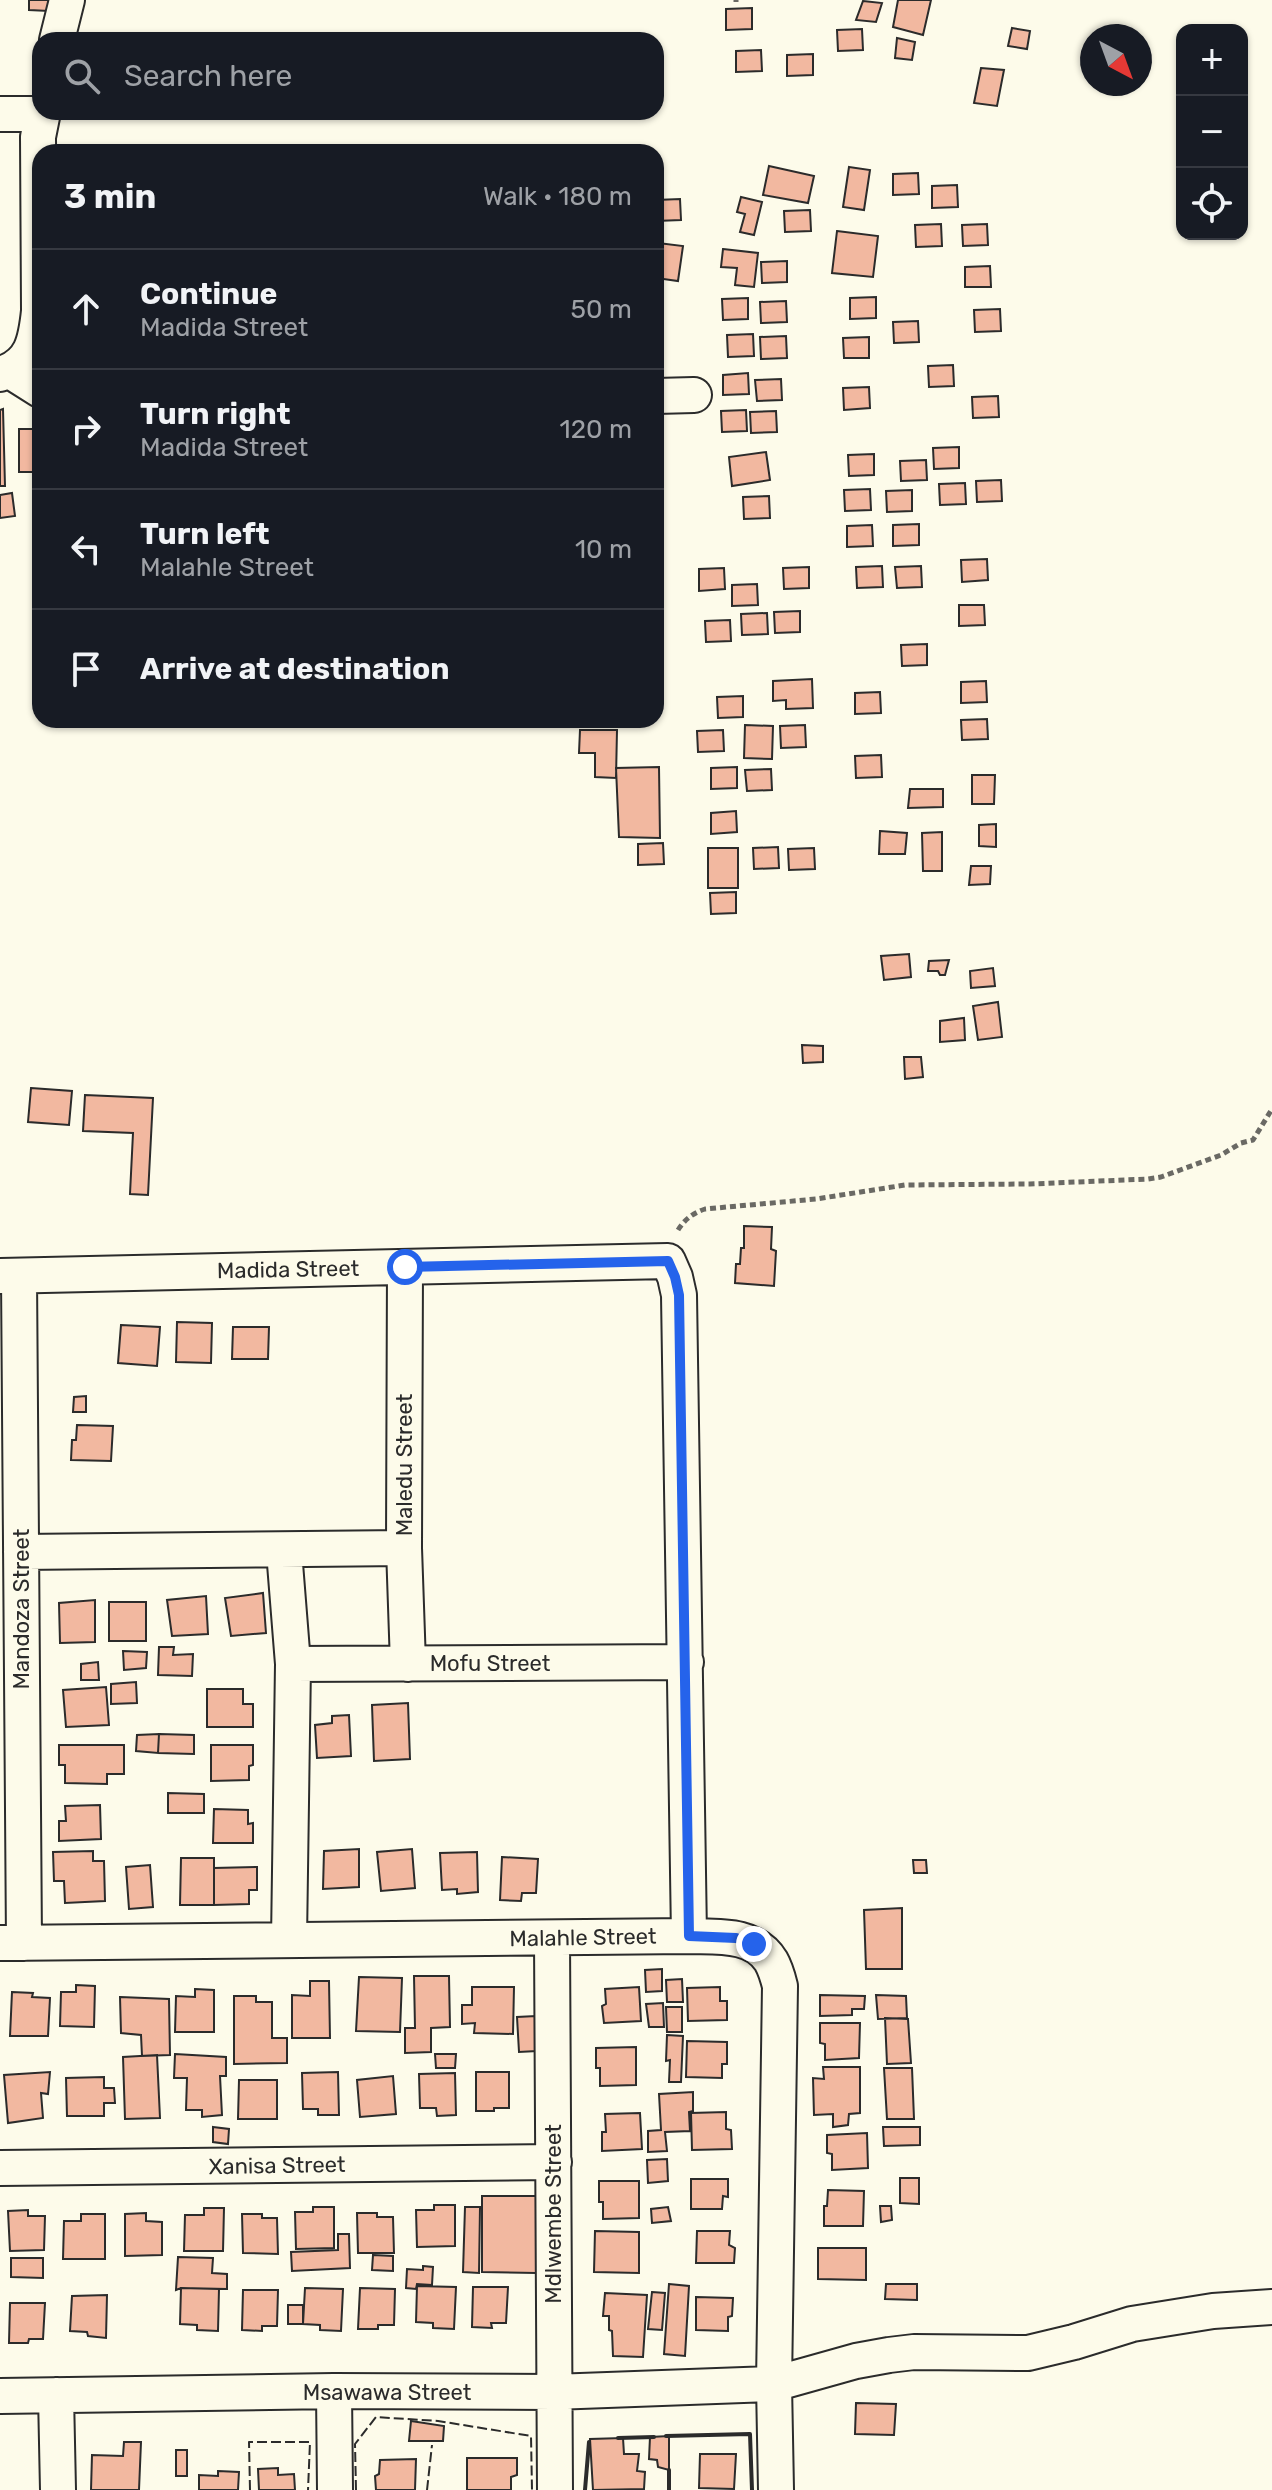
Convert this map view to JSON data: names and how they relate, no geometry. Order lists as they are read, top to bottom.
{
  "streets": {
    "street": [
      "Madida Street",
      "Maledu Street",
      "Mandoza Street",
      "Mofu Street",
      "Malahle Street",
      "Xanisa Street",
      "Mdlwembe Street",
      "Msawawa Street"
    ]
  },
  "crossings": [
    ["Madida Street", "Maledu Street"],
    ["Madida Street", "Mandoza Street"],
    ["Maledu Street", "Mofu Street"],
    ["Mandoza Street", "Malahle Street"],
    ["Malahle Street", "Mdlwembe Street"],
    ["Malahle Street", "Msawawa Street"],
    ["Xanisa Street", "Mdlwembe Street"],
    ["Mdlwembe Street", "Msawawa Street"]
  ],
  "north": "bottom right",
  "page": {
    "map_buttons": ["+", "−"],
    "search": "Search here",
    "heading": ["3 min", "Walk · 180 m"],
    "list": [
      ["Continue", "Madida Street", "50 m"],
      ["Turn right", "Madida Street", "120 m"],
      ["Turn left", "Malahle Street", "10 m"],
      "Arrive at destination"
    ]
  }
}
